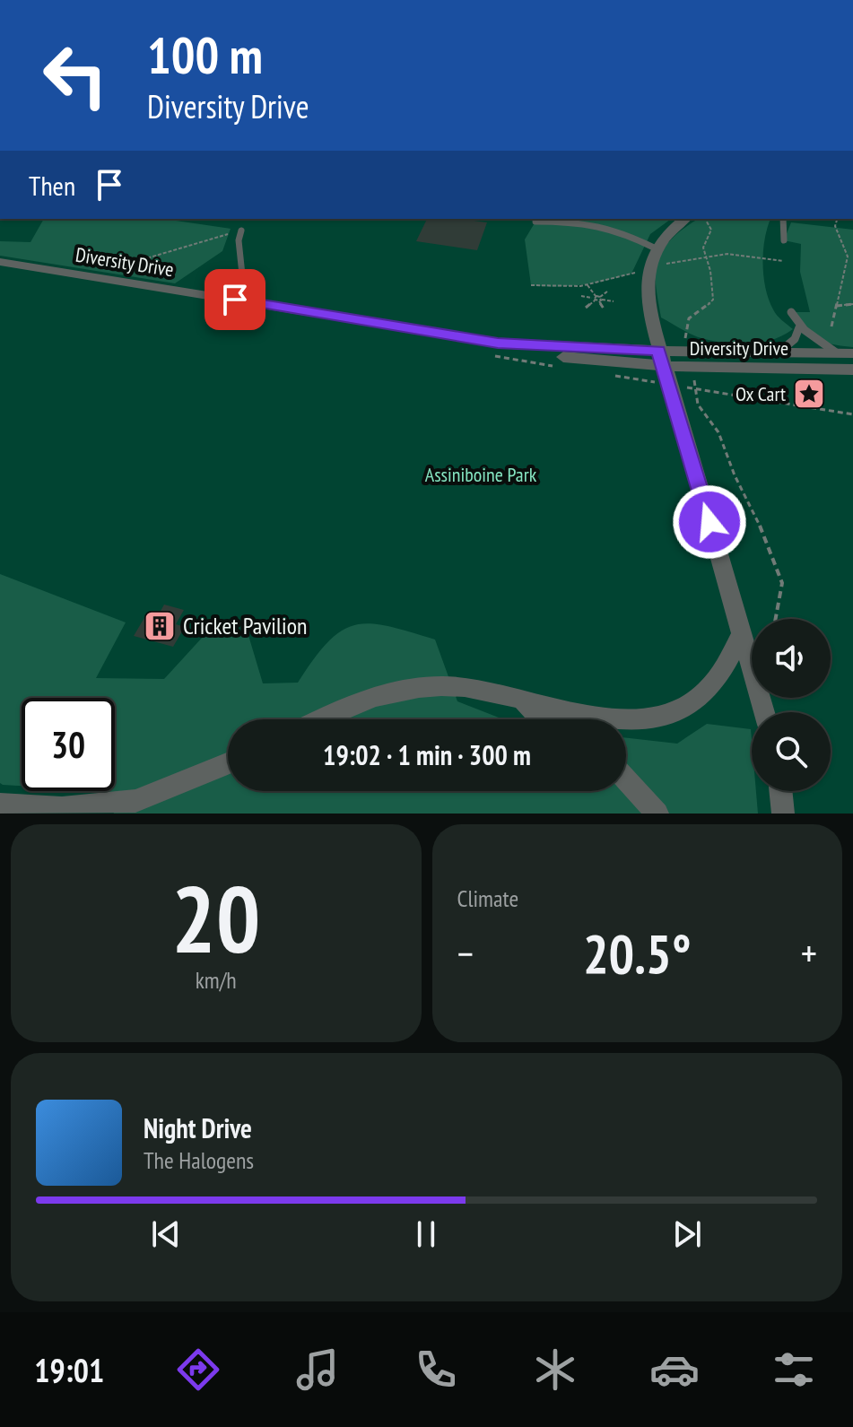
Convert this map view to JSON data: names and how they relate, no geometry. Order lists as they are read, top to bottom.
{
  "streets": {
    "street": ["Diversity Drive"]
  },
  "parks": ["Assiniboine Park"],
  "places": {
    "place": ["Ox Cart"],
    "building": ["Cricket Pavilion"]
  },
  "page": {
    "turn": ["100 m", "Diversity Drive"],
    "then": "Then",
    "limit": "30",
    "trip": "19:02 · 1 min · 300 m",
    "tile": [
      ["20", "km/h"],
      "Climate"
    ],
    "heat": ["−", "20.5°", "+"],
    "song": ["Night Drive", "The Halogens"],
    "tabs": "19:01"
  }
}
